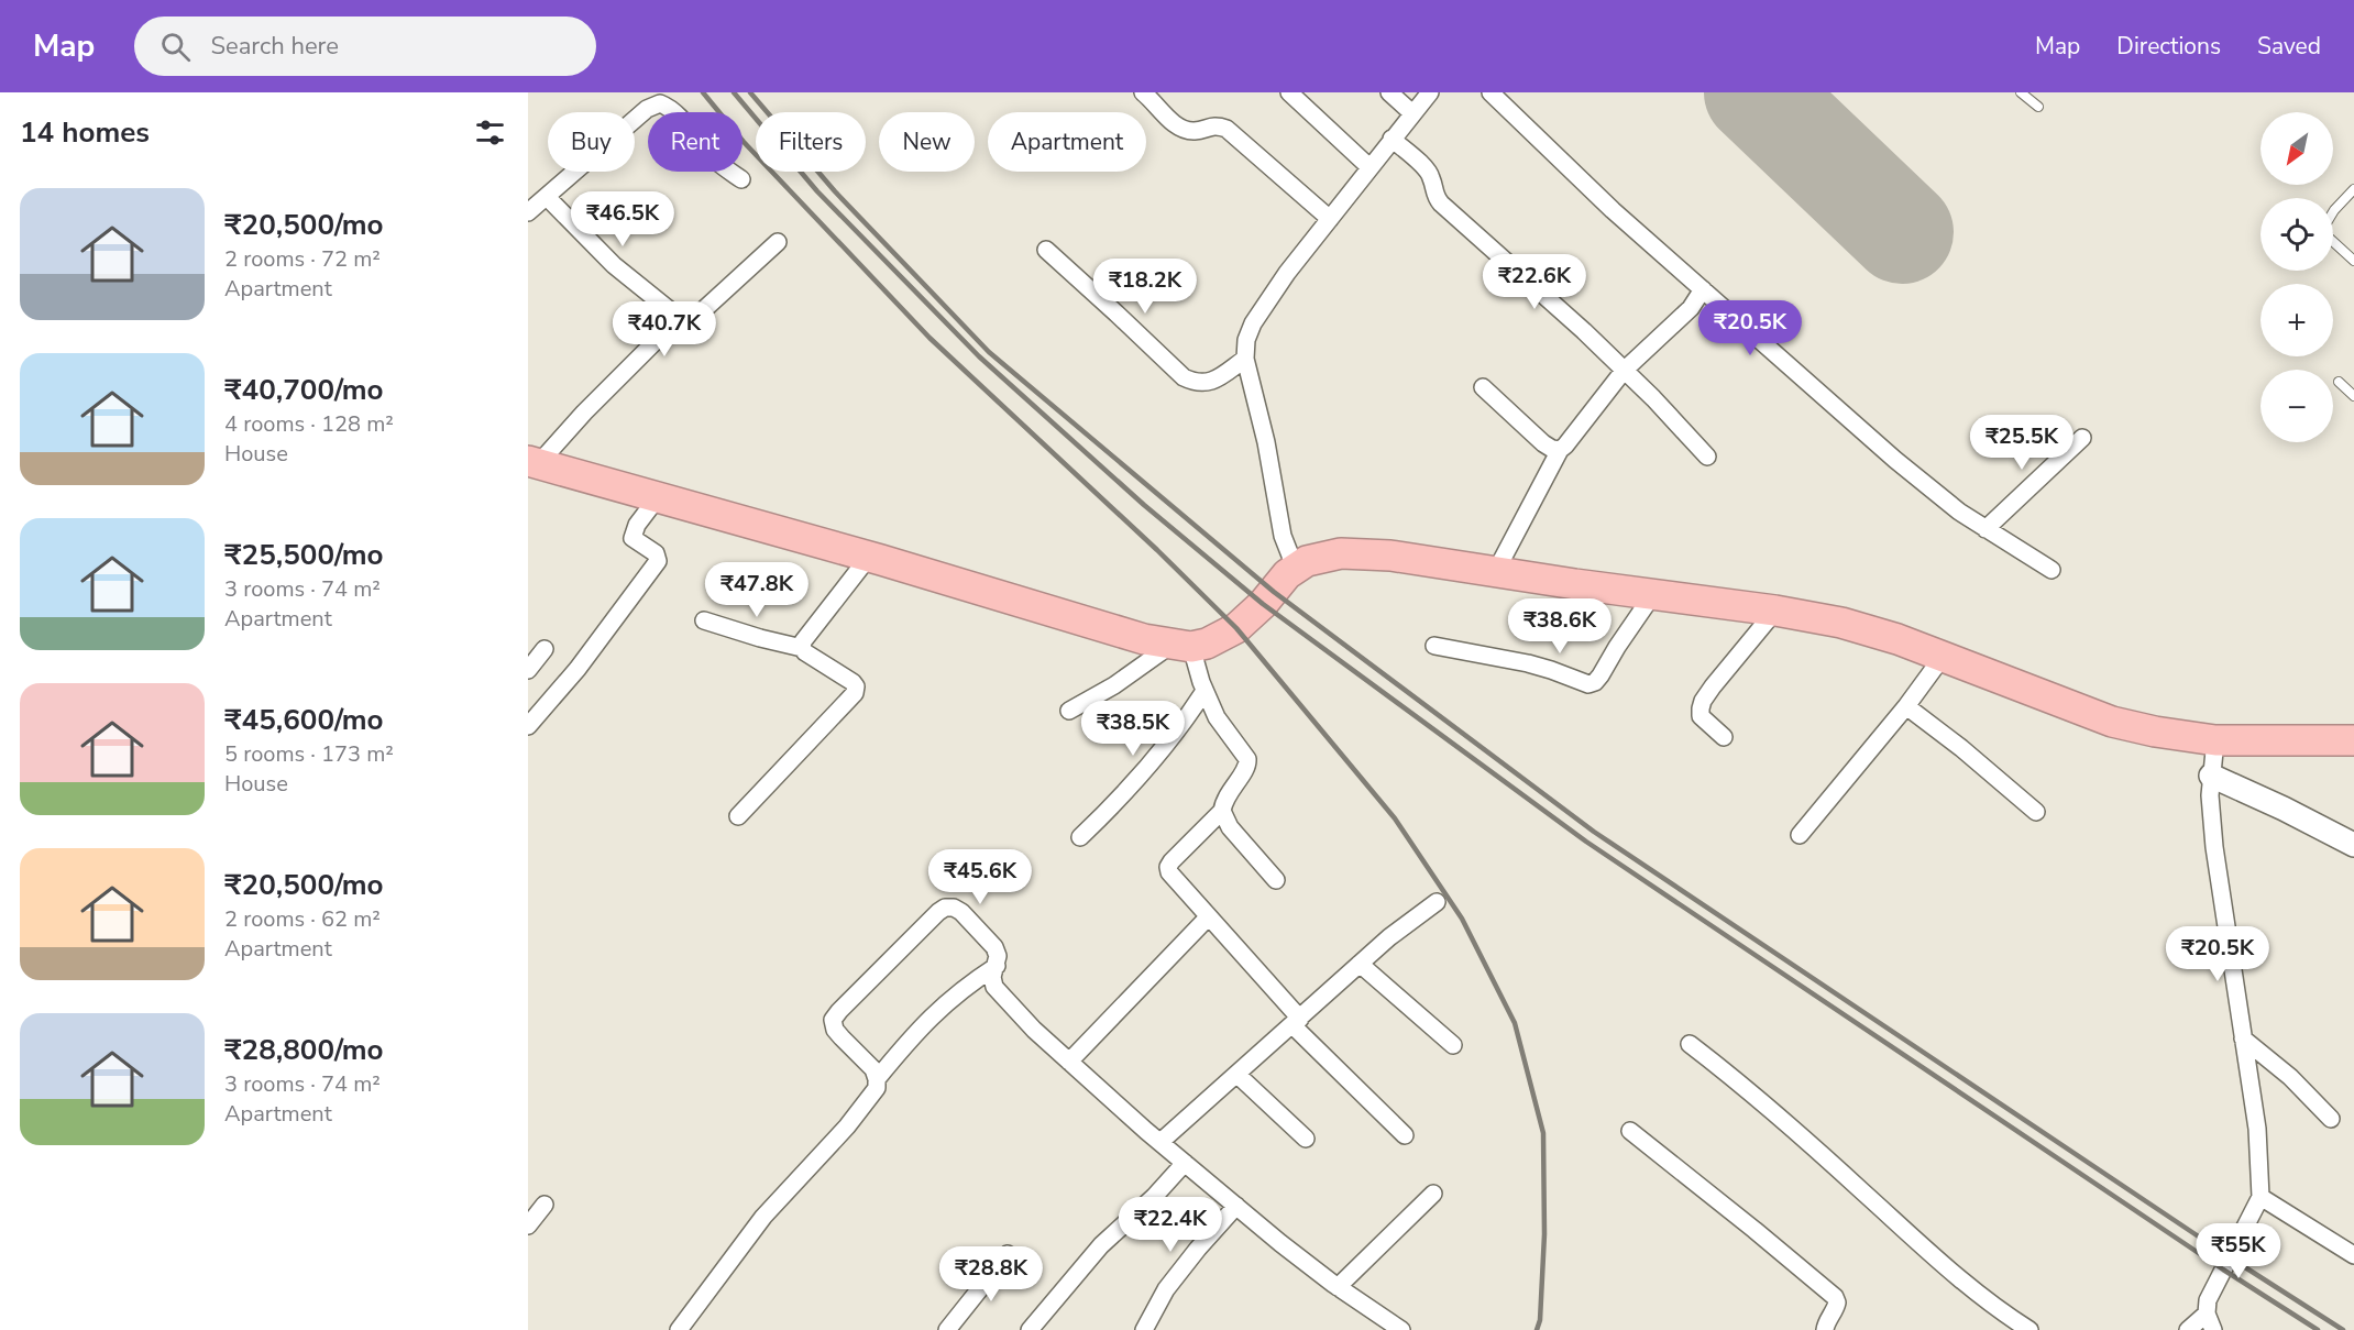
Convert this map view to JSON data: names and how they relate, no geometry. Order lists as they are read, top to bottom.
{
  "north": "bottom left",
  "page": {
    "header": "Map",
    "search": "Search here",
    "nav": ["Map", "Directions", "Saved"],
    "heading": "14 homes",
    "map_buttons": ["+", "−"],
    "chip": [
      "Buy",
      "Rent",
      "Filters",
      "New",
      "Apartment"
    ],
    "list": [
      {
        "name": "₹20,500/mo",
        "note": "2 rooms · 72 m² · Apartment"
      },
      {
        "name": "₹40,700/mo",
        "note": "4 rooms · 128 m² · House"
      },
      {
        "name": "₹25,500/mo",
        "note": "3 rooms · 74 m² · Apartment"
      },
      {
        "name": "₹45,600/mo",
        "note": "5 rooms · 173 m² · House"
      },
      {
        "name": "₹20,500/mo",
        "note": "2 rooms · 62 m² · Apartment"
      },
      {
        "name": "₹28,800/mo",
        "note": "3 rooms · 74 m² · Apartment"
      }
    ],
    "price": [
      "₹46.5K",
      "₹22.6K",
      "₹18.2K",
      "₹20.5K",
      "₹40.7K",
      "₹25.5K",
      "₹47.8K",
      "₹38.6K",
      "₹38.5K",
      "₹45.6K",
      "₹20.5K",
      "₹22.4K",
      "₹55K",
      "₹28.8K"
    ]
  }
}
